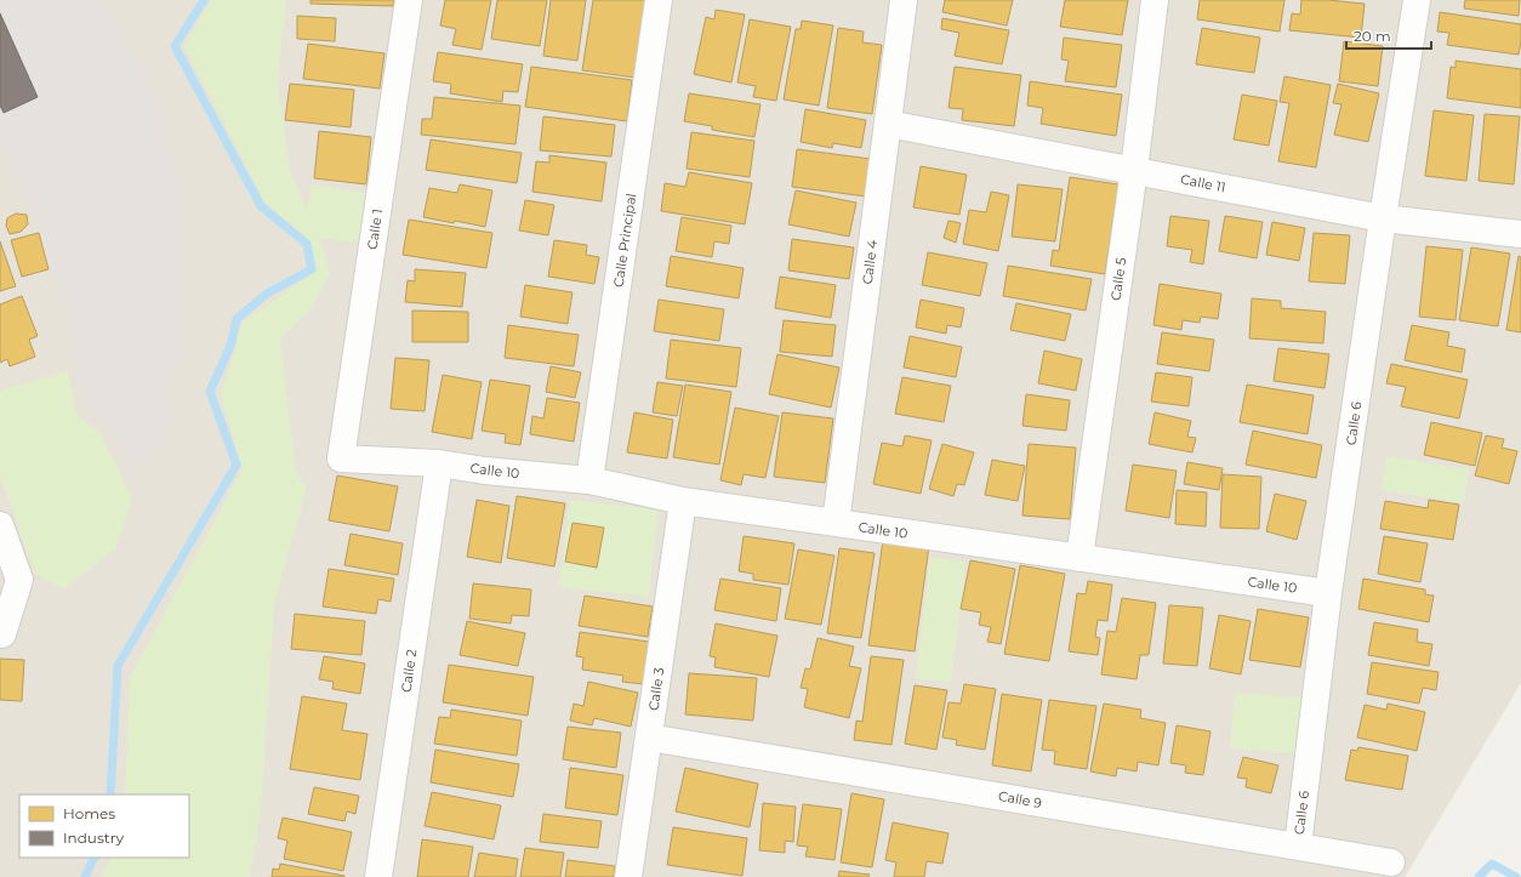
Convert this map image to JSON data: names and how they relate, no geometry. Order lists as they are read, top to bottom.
{
  "streets": {
    "street": [
      "Calle 11",
      "Calle 1",
      "Calle Principal",
      "Calle 4",
      "Calle 5",
      "Calle 6",
      "Calle 10",
      "Calle 2",
      "Calle 3",
      "Calle 9"
    ]
  },
  "crossings": [
    ["Calle 11", "Calle 4"],
    ["Calle 11", "Calle 5"],
    ["Calle 11", "Calle 6"],
    ["Calle 1", "Calle 10"],
    ["Calle Principal", "Calle 10"],
    ["Calle 4", "Calle 10"],
    ["Calle 5", "Calle 10"],
    ["Calle 6", "Calle 10"],
    ["Calle 6", "Calle 9"],
    ["Calle 10", "Calle 2"],
    ["Calle 10", "Calle 3"],
    ["Calle 3", "Calle 9"]
  ],
  "legend": ["Homes", "Industry"],
  "scale_bar": "20 m"
}
